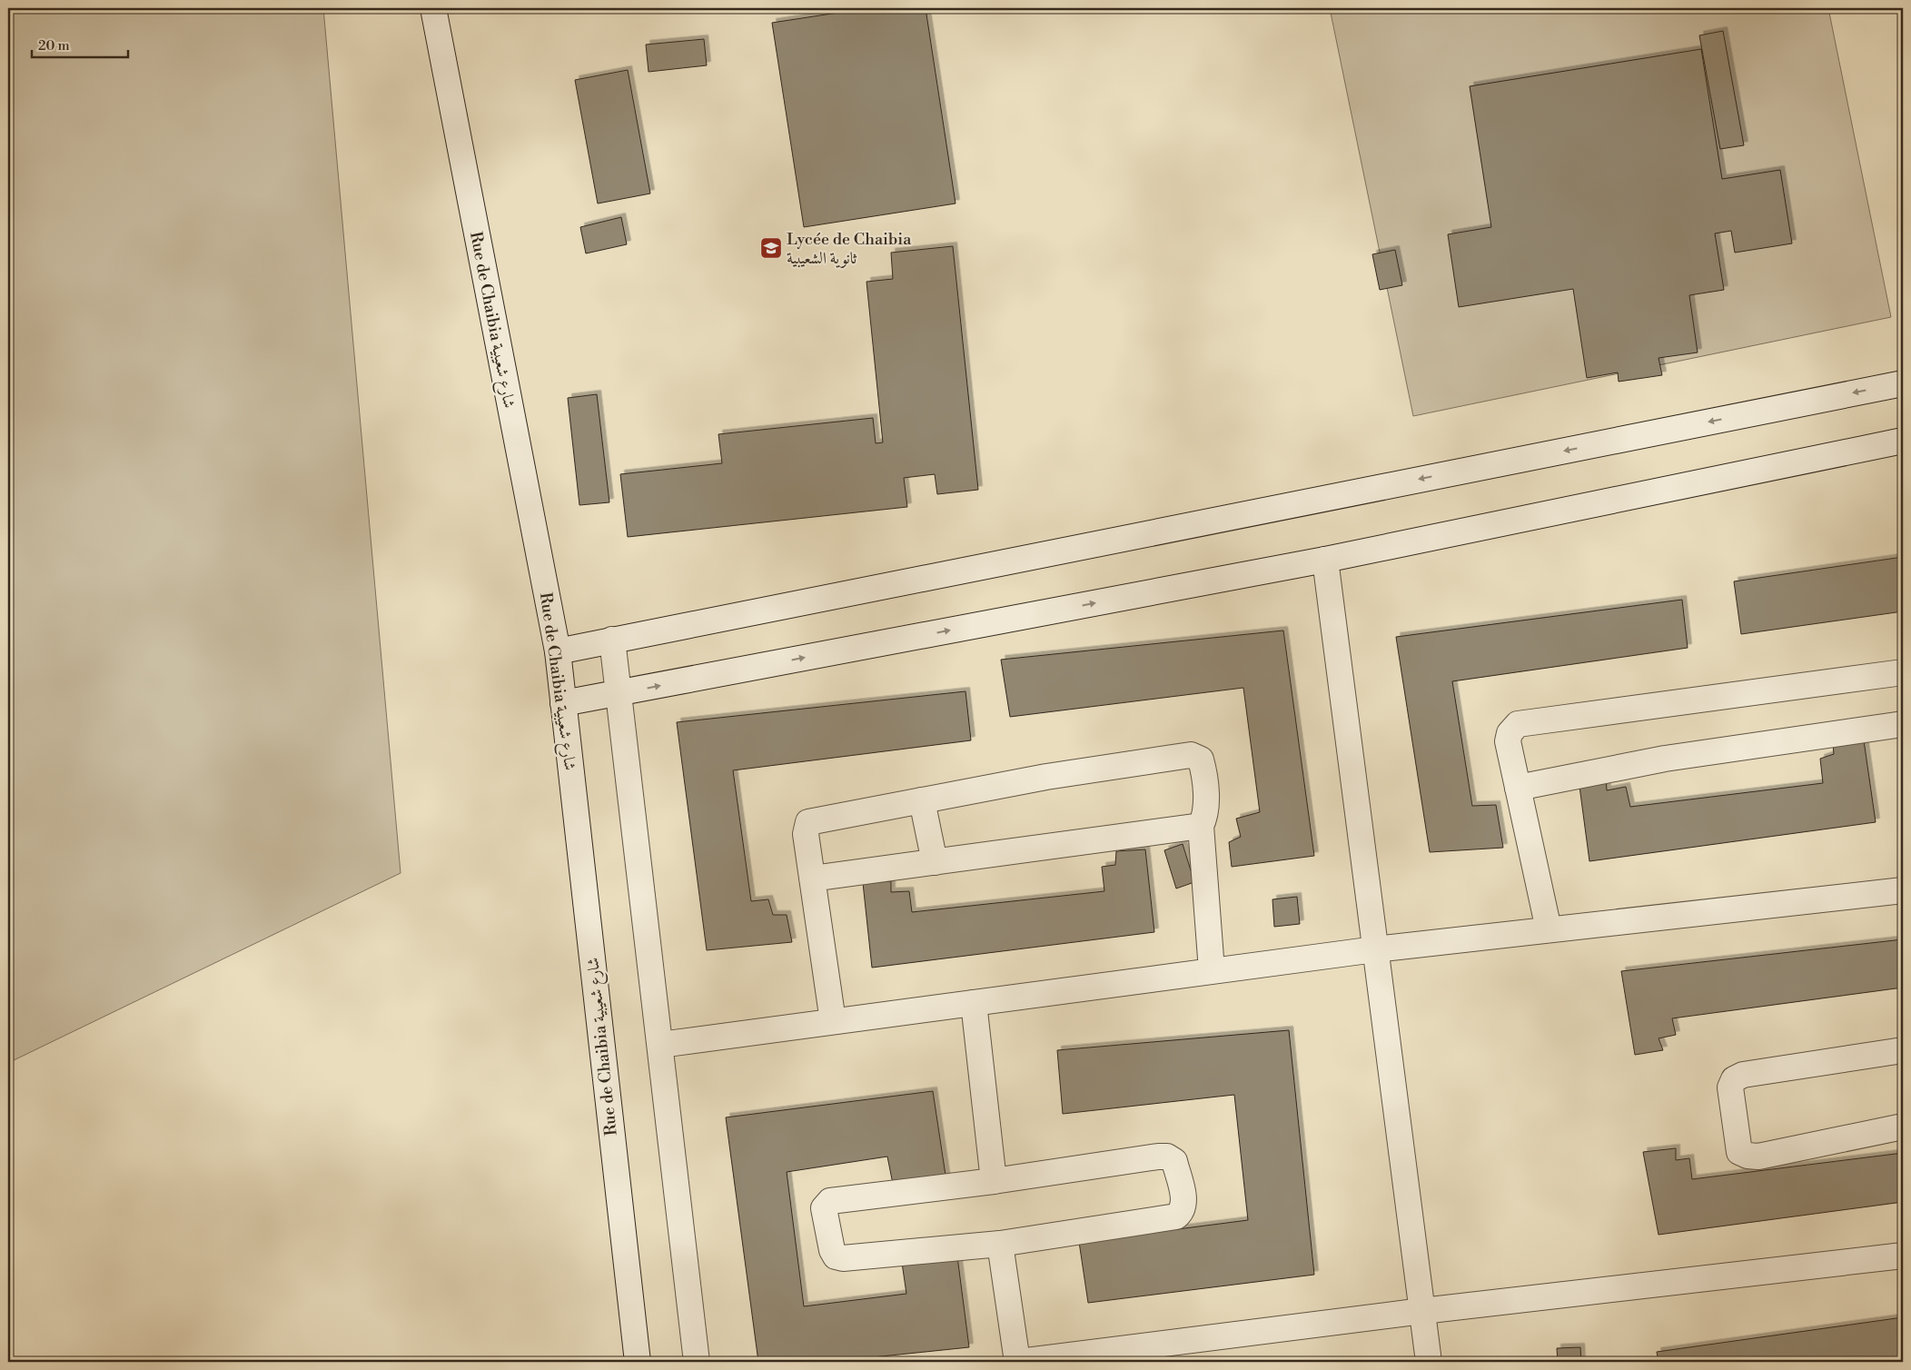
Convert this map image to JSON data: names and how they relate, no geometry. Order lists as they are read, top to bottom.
{
  "streets": {
    "street": ["Rue de Chaibia شارع شعيبية"]
  },
  "places": {
    "school or university": ["Lycée de Chaibia ثانوية الشعيبية"]
  },
  "scale_bar": "20 m"
}
